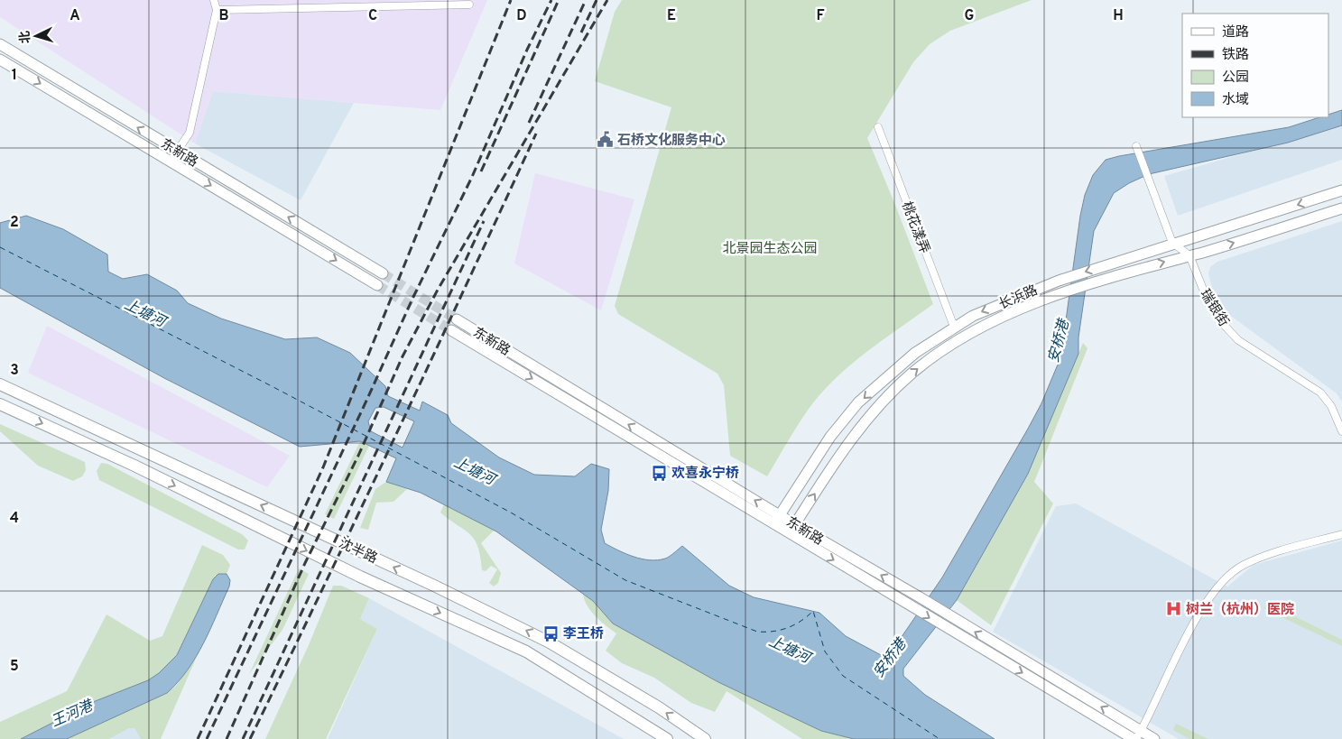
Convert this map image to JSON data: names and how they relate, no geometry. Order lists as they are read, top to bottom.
{
  "streets": {
    "main road": ["东新路", "长浜路", "沈半路"],
    "street": ["桃花漾弄", "瑞银街"]
  },
  "crossings": [
    ["东新路", "长浜路"],
    ["桃花漾弄", "长浜路"],
    ["长浜路", "瑞银街"]
  ],
  "water": ["上塘河", "安桥港", "王河港"],
  "parks": ["北景园生态公园"],
  "places": {
    "public building": ["石桥文化服务中心"],
    "bus stop": ["欢喜永宁桥", "李王桥"],
    "hospital": ["树兰（杭州）医院"]
  },
  "legend": [
    "道路",
    "铁路",
    "公园",
    "水域"
  ],
  "north": "left",
  "grid": {
    "columns": [
      "A",
      "B",
      "C",
      "D",
      "E",
      "F",
      "G",
      "H"
    ],
    "rows": [
      "1",
      "2",
      "3",
      "4",
      "5"
    ]
  }
}
